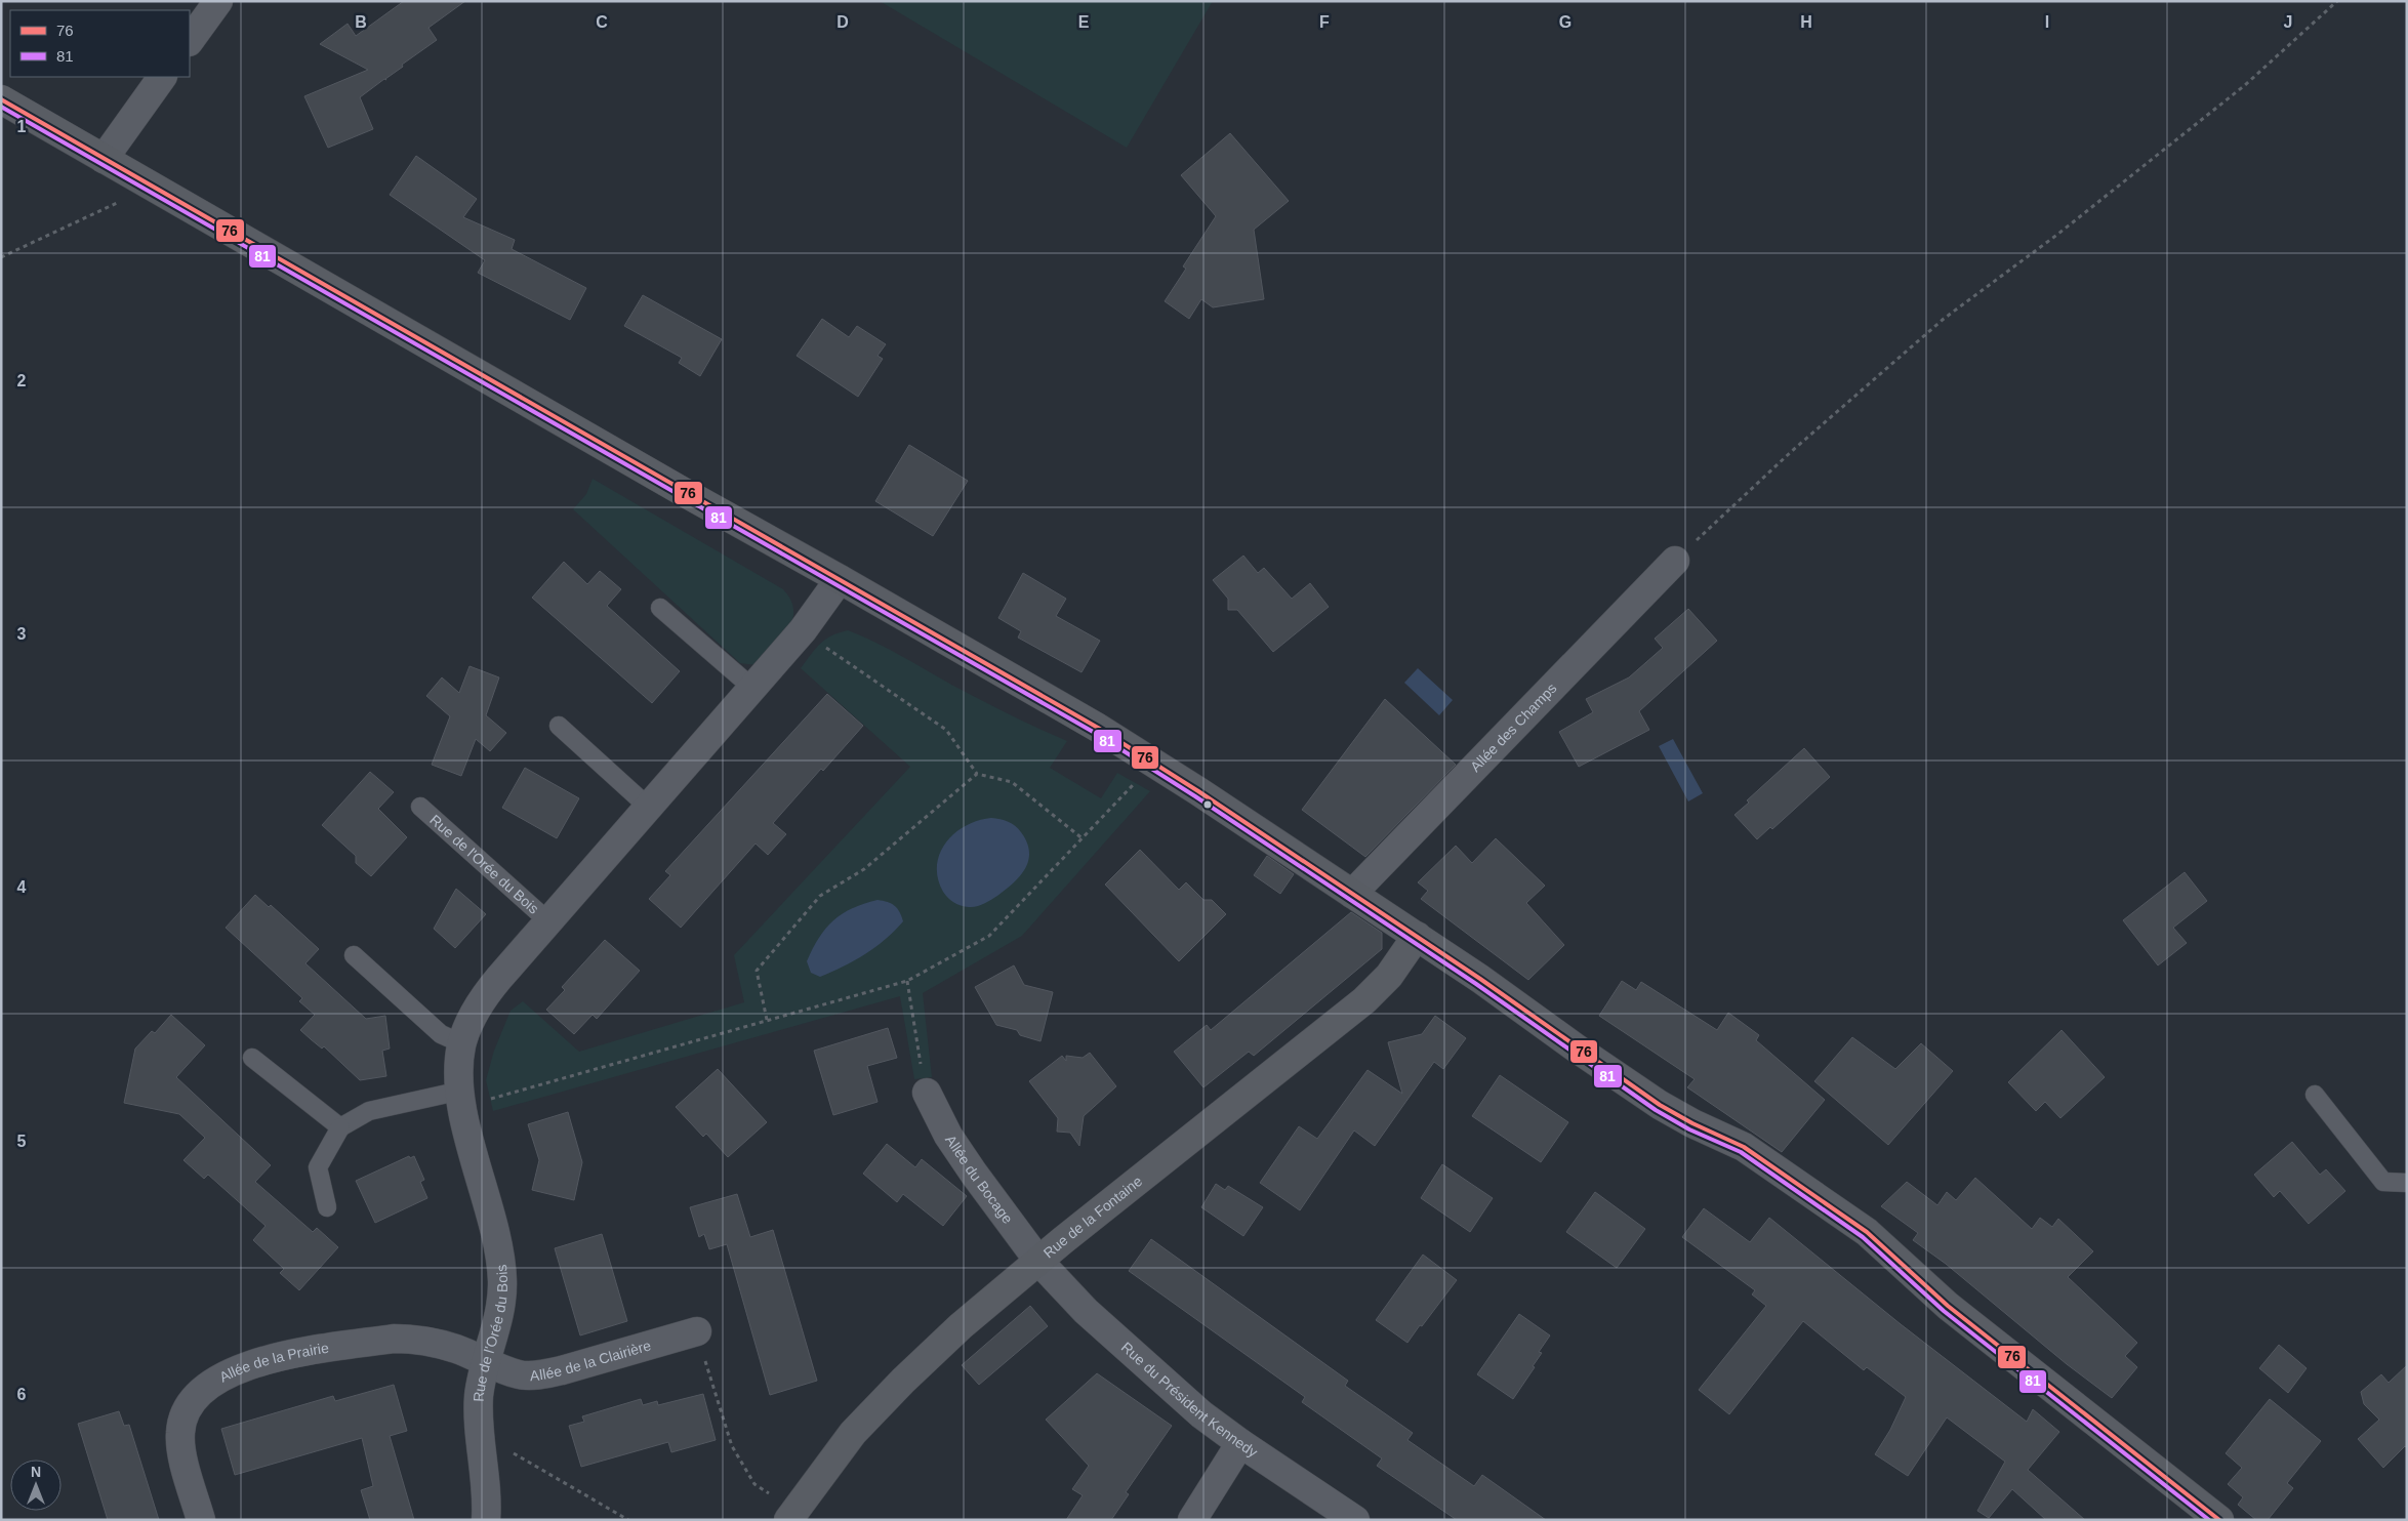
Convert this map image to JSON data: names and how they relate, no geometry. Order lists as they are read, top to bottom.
{
  "streets": {
    "main road": ["Rue de la Fontaine"],
    "street": [
      "Allée des Champs",
      "Rue de l'Orée du Bois",
      "Allée du Bocage",
      "Allée de la Clairière",
      "Allée de la Prairie",
      "Rue du Président Kennedy"
    ]
  },
  "crossings": [
    ["Rue de l'Orée du Bois", "Allée de la Clairière"],
    ["Rue de l'Orée du Bois", "Allée de la Prairie"],
    ["Allée du Bocage", "Rue de la Fontaine"],
    ["Allée du Bocage", "Rue du Président Kennedy"],
    ["Rue de la Fontaine", "Rue du Président Kennedy"],
    ["Allée de la Clairière", "Allée de la Prairie"]
  ],
  "lines": ["transit line 76", "transit line 81"],
  "legend": ["76", "81"],
  "north": "top",
  "grid": {
    "columns": [
      "B",
      "C",
      "D",
      "E",
      "F",
      "G",
      "H",
      "I",
      "J"
    ],
    "rows": [
      "1",
      "2",
      "3",
      "4",
      "5",
      "6"
    ]
  }
}
